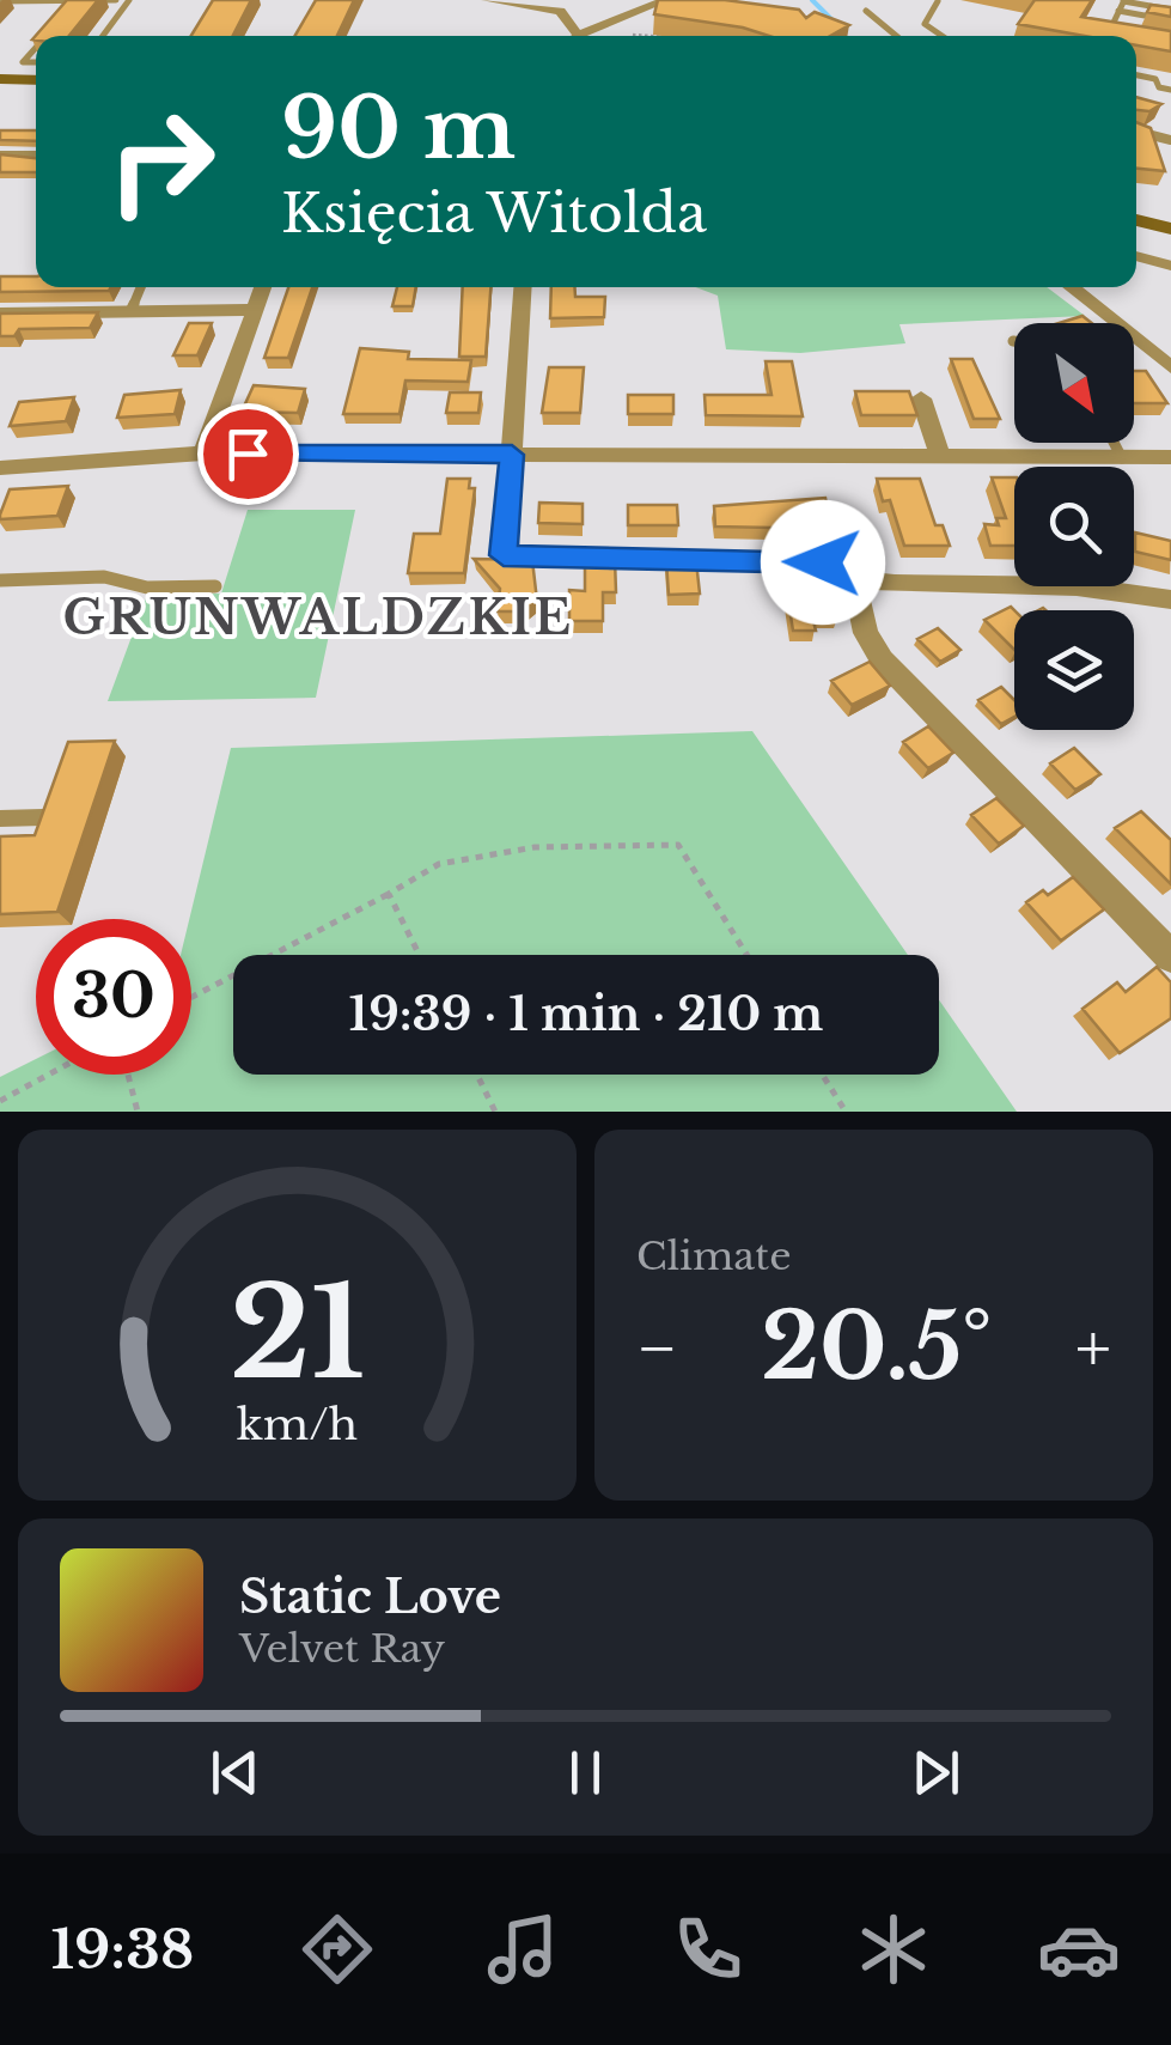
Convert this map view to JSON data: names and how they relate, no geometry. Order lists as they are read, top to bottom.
{
  "districts": ["GRUNWALDZKIE"],
  "north": "bottom right",
  "page": {
    "turn": ["90 m", "Księcia Witolda"],
    "limit": "30",
    "trip": "19:39 · 1 min · 210 m",
    "tile": "Climate",
    "heat": ["−", "20.5°", "+"],
    "song": ["Static Love", "Velvet Ray"],
    "tabs": "19:38",
    "gauge": ["21", "km/h"]
  }
}
